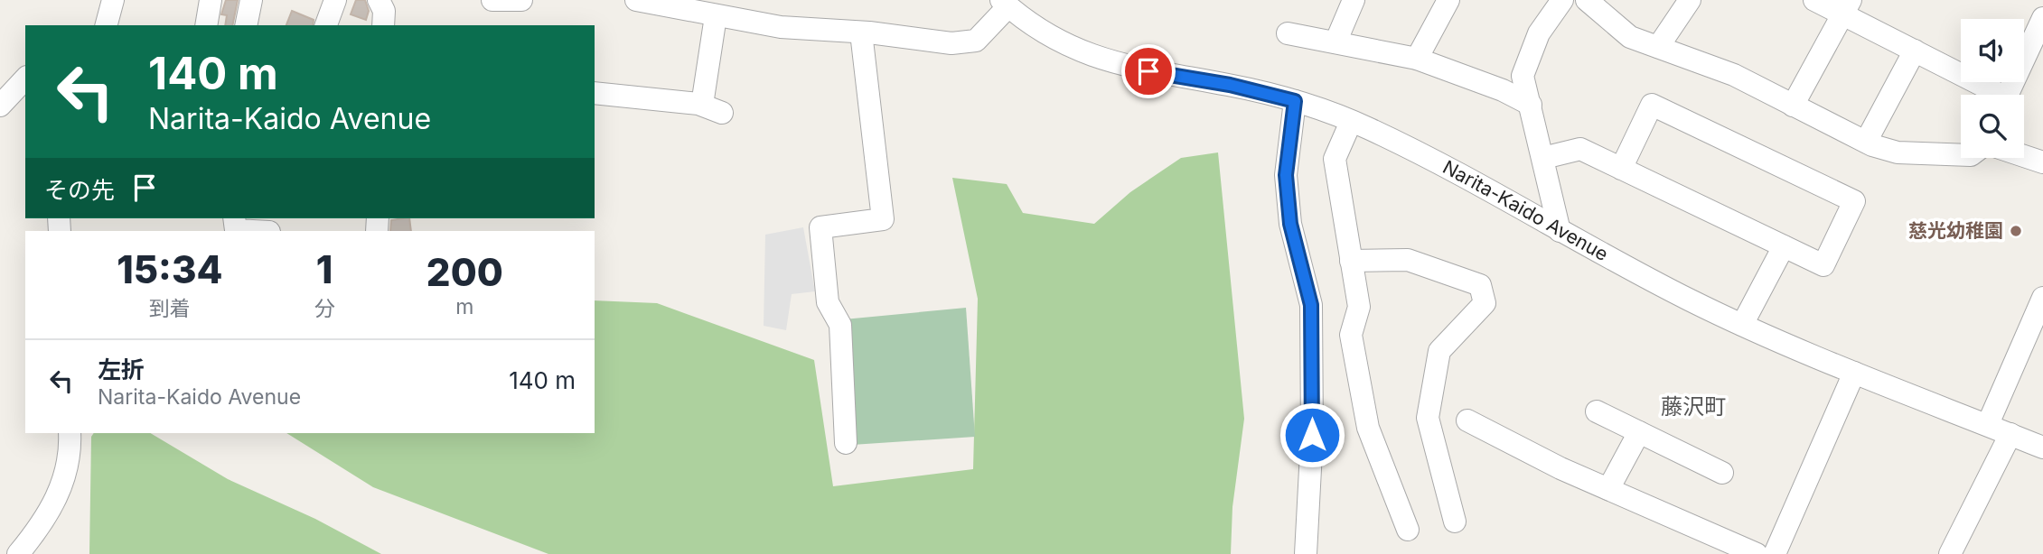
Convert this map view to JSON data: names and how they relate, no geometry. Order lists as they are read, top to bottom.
{
  "streets": {
    "street": ["Narita-Kaido Avenue"]
  },
  "districts": ["藤沢町"],
  "places": ["慈光幼稚園"],
  "page": {
    "turn": ["140 m", "Narita-Kaido Avenue"],
    "then": "その先",
    "eta": [
      "15:34",
      "到着",
      "1",
      "分",
      "200",
      "m"
    ],
    "list": [
      {
        "name": "左折",
        "note": "Narita-Kaido Avenue",
        "value": "140 m"
      }
    ]
  }
}
